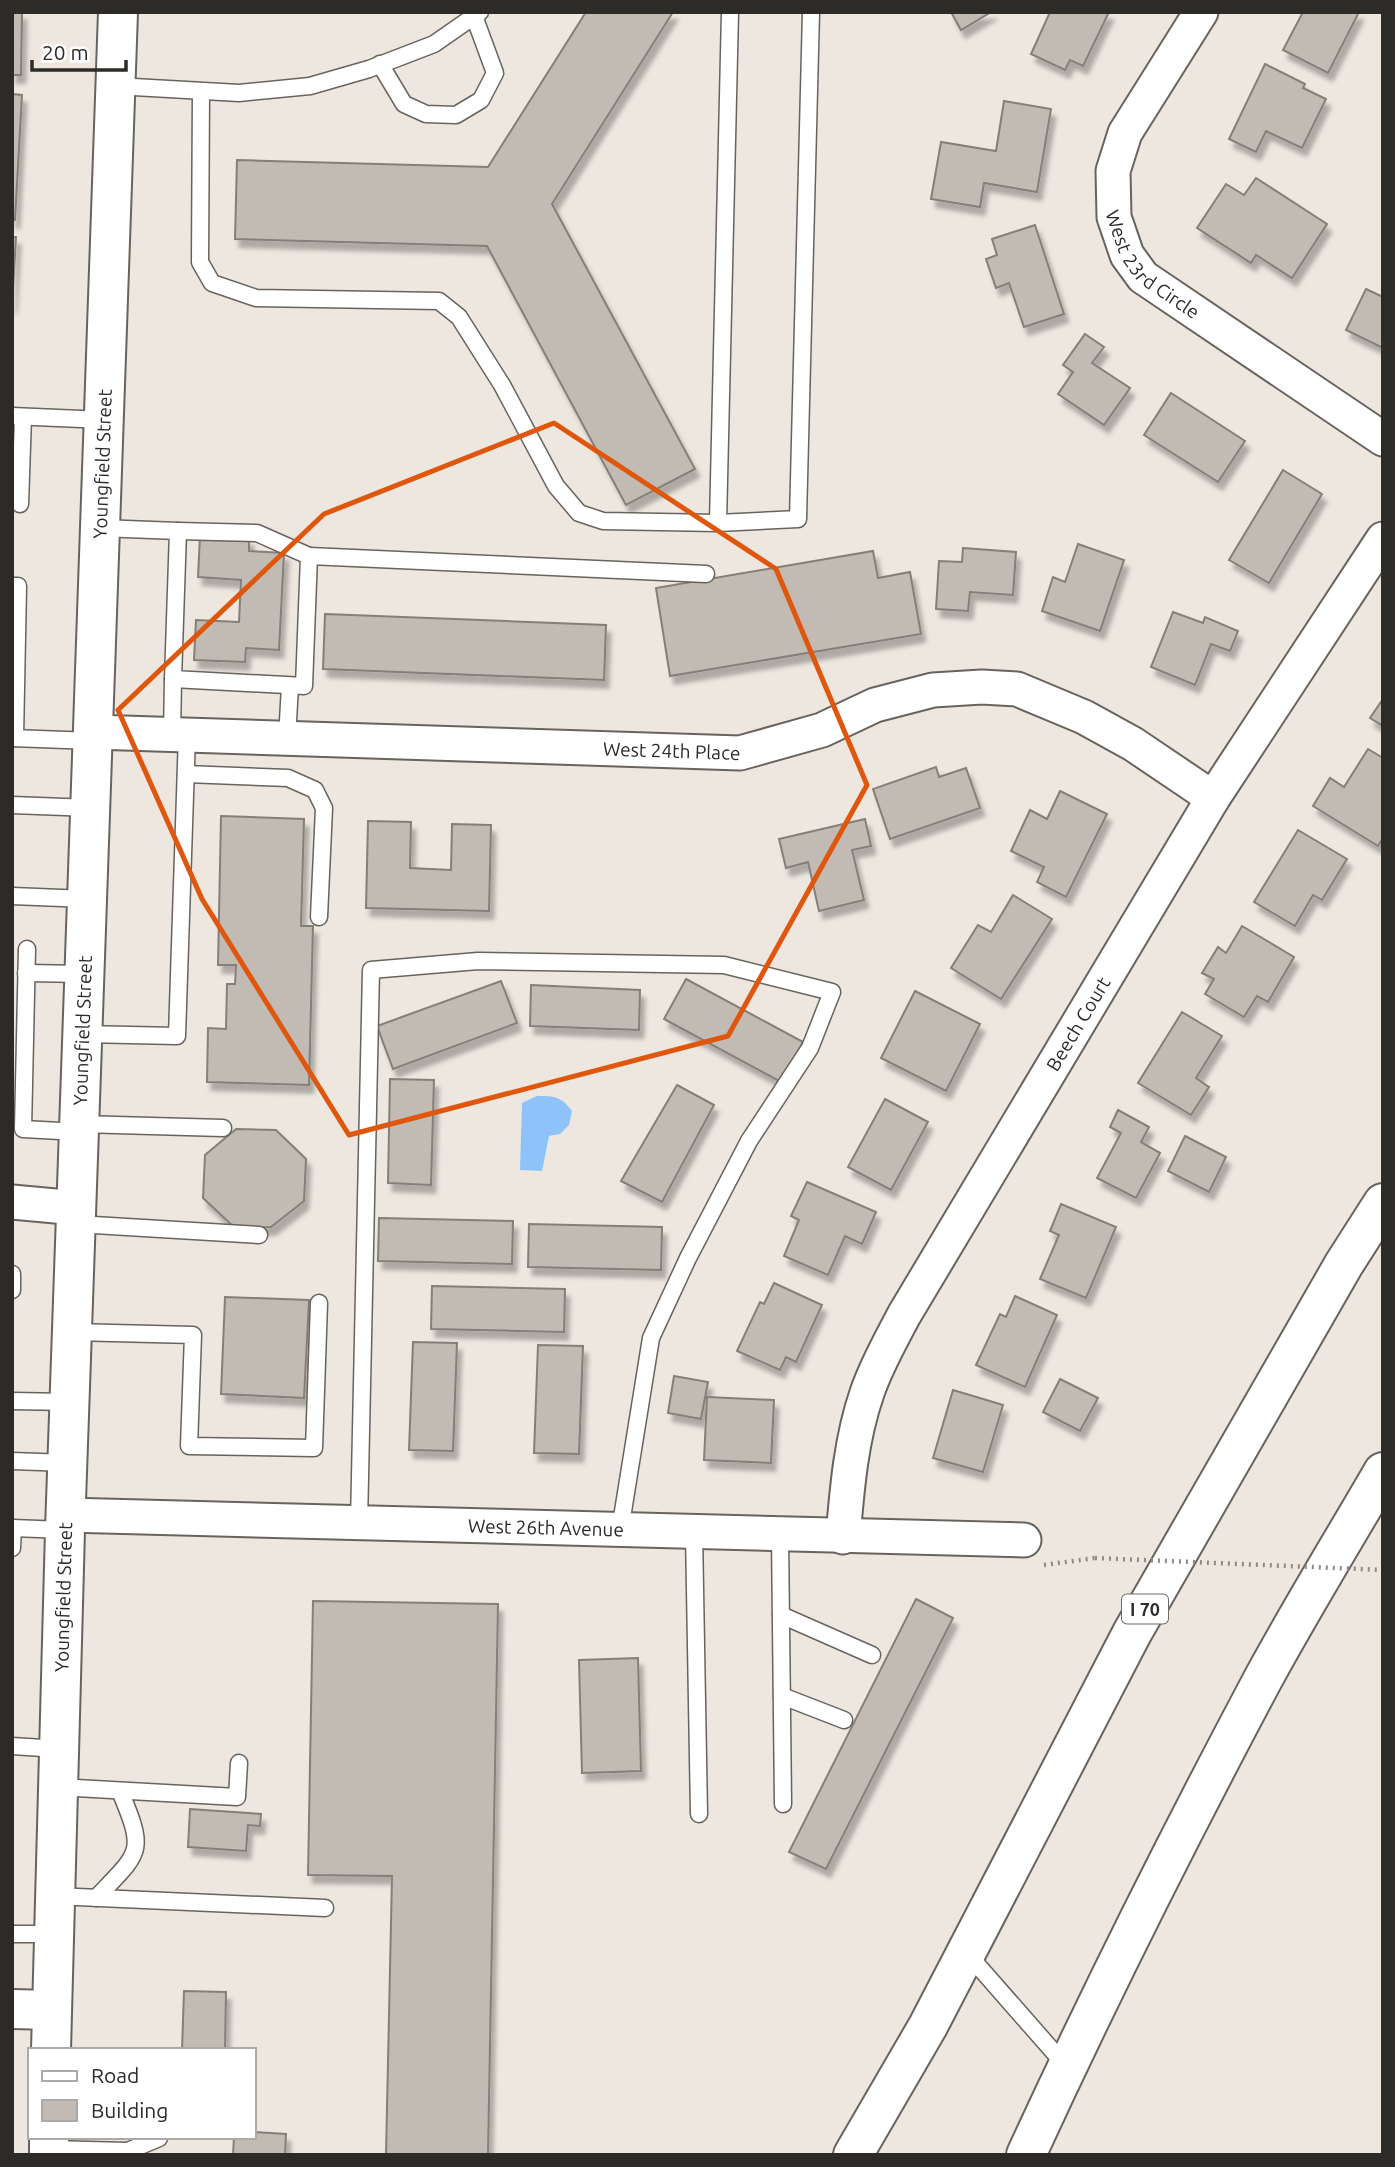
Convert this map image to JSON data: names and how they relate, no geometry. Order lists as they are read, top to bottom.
{
  "streets": {
    "main road": ["Youngfield Street", "I 70"],
    "street": [
      "West 23rd Circle",
      "West 24th Place",
      "Beech Court",
      "West 26th Avenue"
    ]
  },
  "crossings": [
    ["Youngfield Street", "West 24th Place"],
    ["Youngfield Street", "West 26th Avenue"],
    ["West 24th Place", "Beech Court"],
    ["Beech Court", "West 26th Avenue"]
  ],
  "legend": ["Road", "Building"],
  "scale_bar": "20 m"
}
